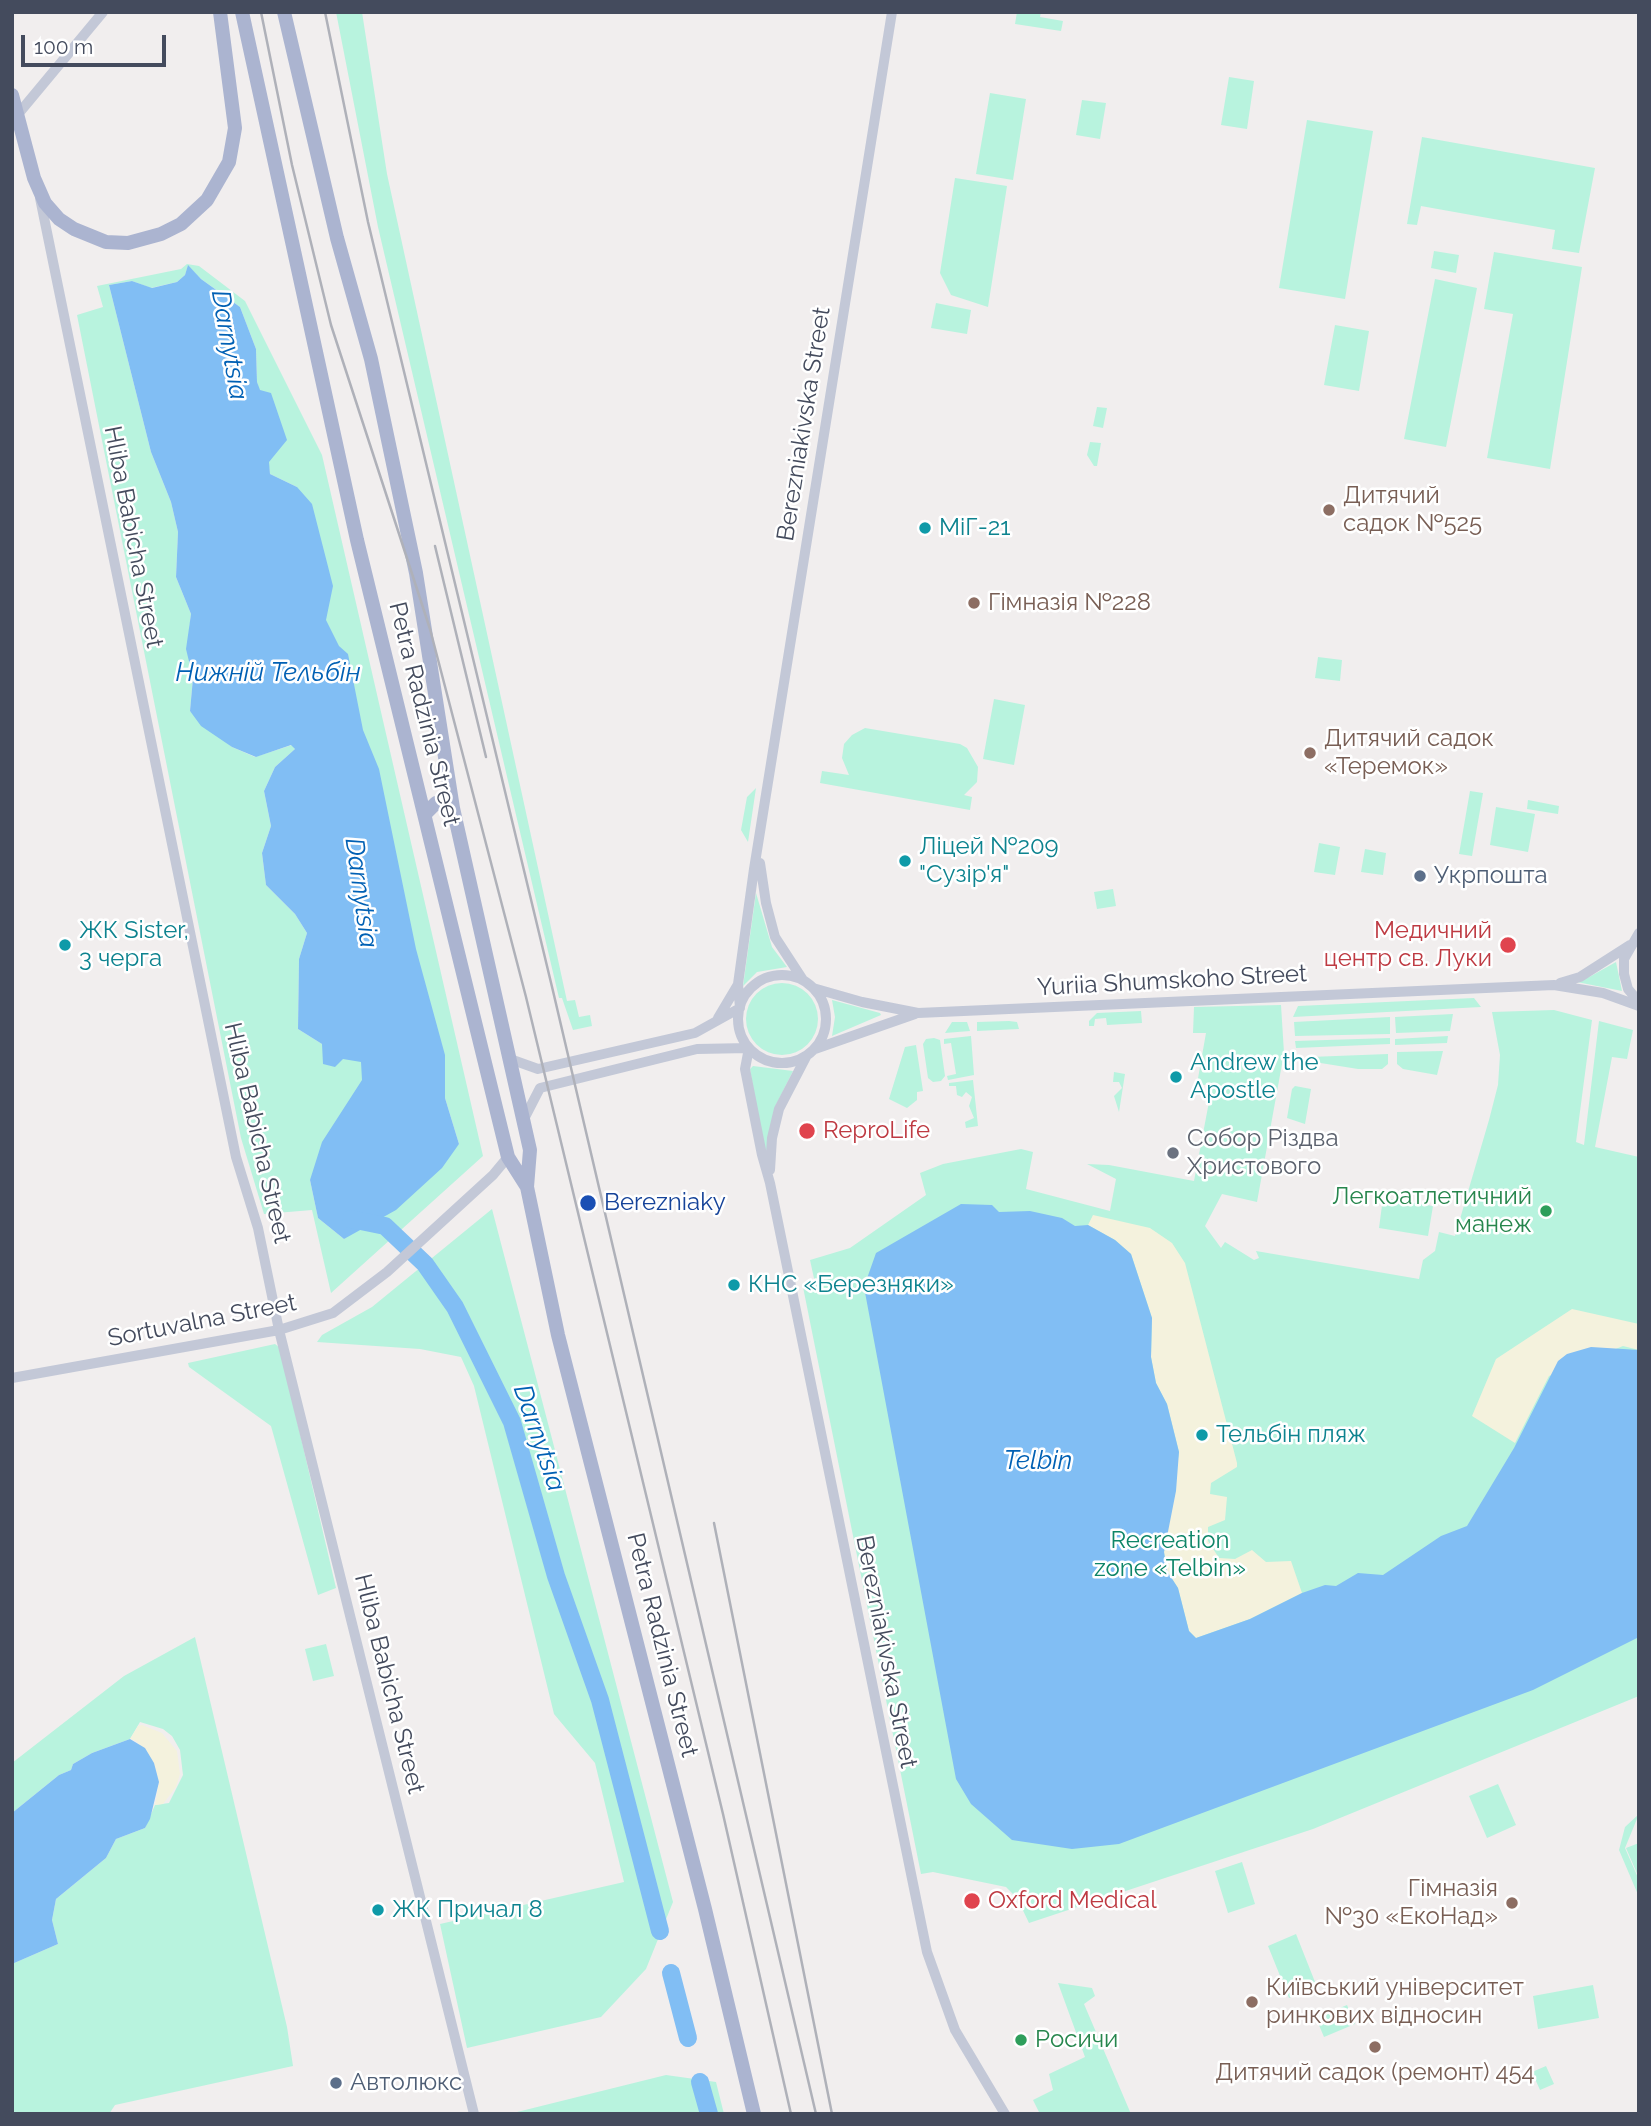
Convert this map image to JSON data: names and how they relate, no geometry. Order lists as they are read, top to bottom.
{
  "streets": {
    "main road": ["Petra Radzinia Street"],
    "street": [
      "Berezniakivska Street",
      "Hliba Babicha Street",
      "Yuriia Shumskoho Street",
      "Sortuvalna Street"
    ]
  },
  "crossings": [
    ["Berezniakivska Street", "Yuriia Shumskoho Street"],
    ["Hliba Babicha Street", "Sortuvalna Street"],
    ["Petra Radzinia Street", "Sortuvalna Street"]
  ],
  "water": ["Darnytsia", "Нижній Тельбін", "Telbin"],
  "parks": ["Recreation zone «Telbin»"],
  "places": [
    "Дитячий садок №525",
    "МіГ-21",
    "Гімназія №228",
    "Дитячий садок «Теремок»",
    "Ліцей №209 \"Сузір'я\"",
    "Укрпошта",
    "ЖК Sister, 3 черга",
    "Медичний центр св. Луки",
    "Andrew the Apostle",
    "ReproLife",
    "Собор Різдва Христового",
    "Berezniaky",
    "Легкоатлетичний манеж",
    "КНС «Березняки»",
    "Тельбін пляж",
    "Oxford Medical",
    "Гімназія №30 «ЕкоНад»",
    "ЖК Причал 8",
    "Київський університет ринкових відносин",
    "Росичи",
    "Дитячий садок (ремонт) 454",
    "Автолюкс"
  ],
  "scale_bar": "100 m"
}
